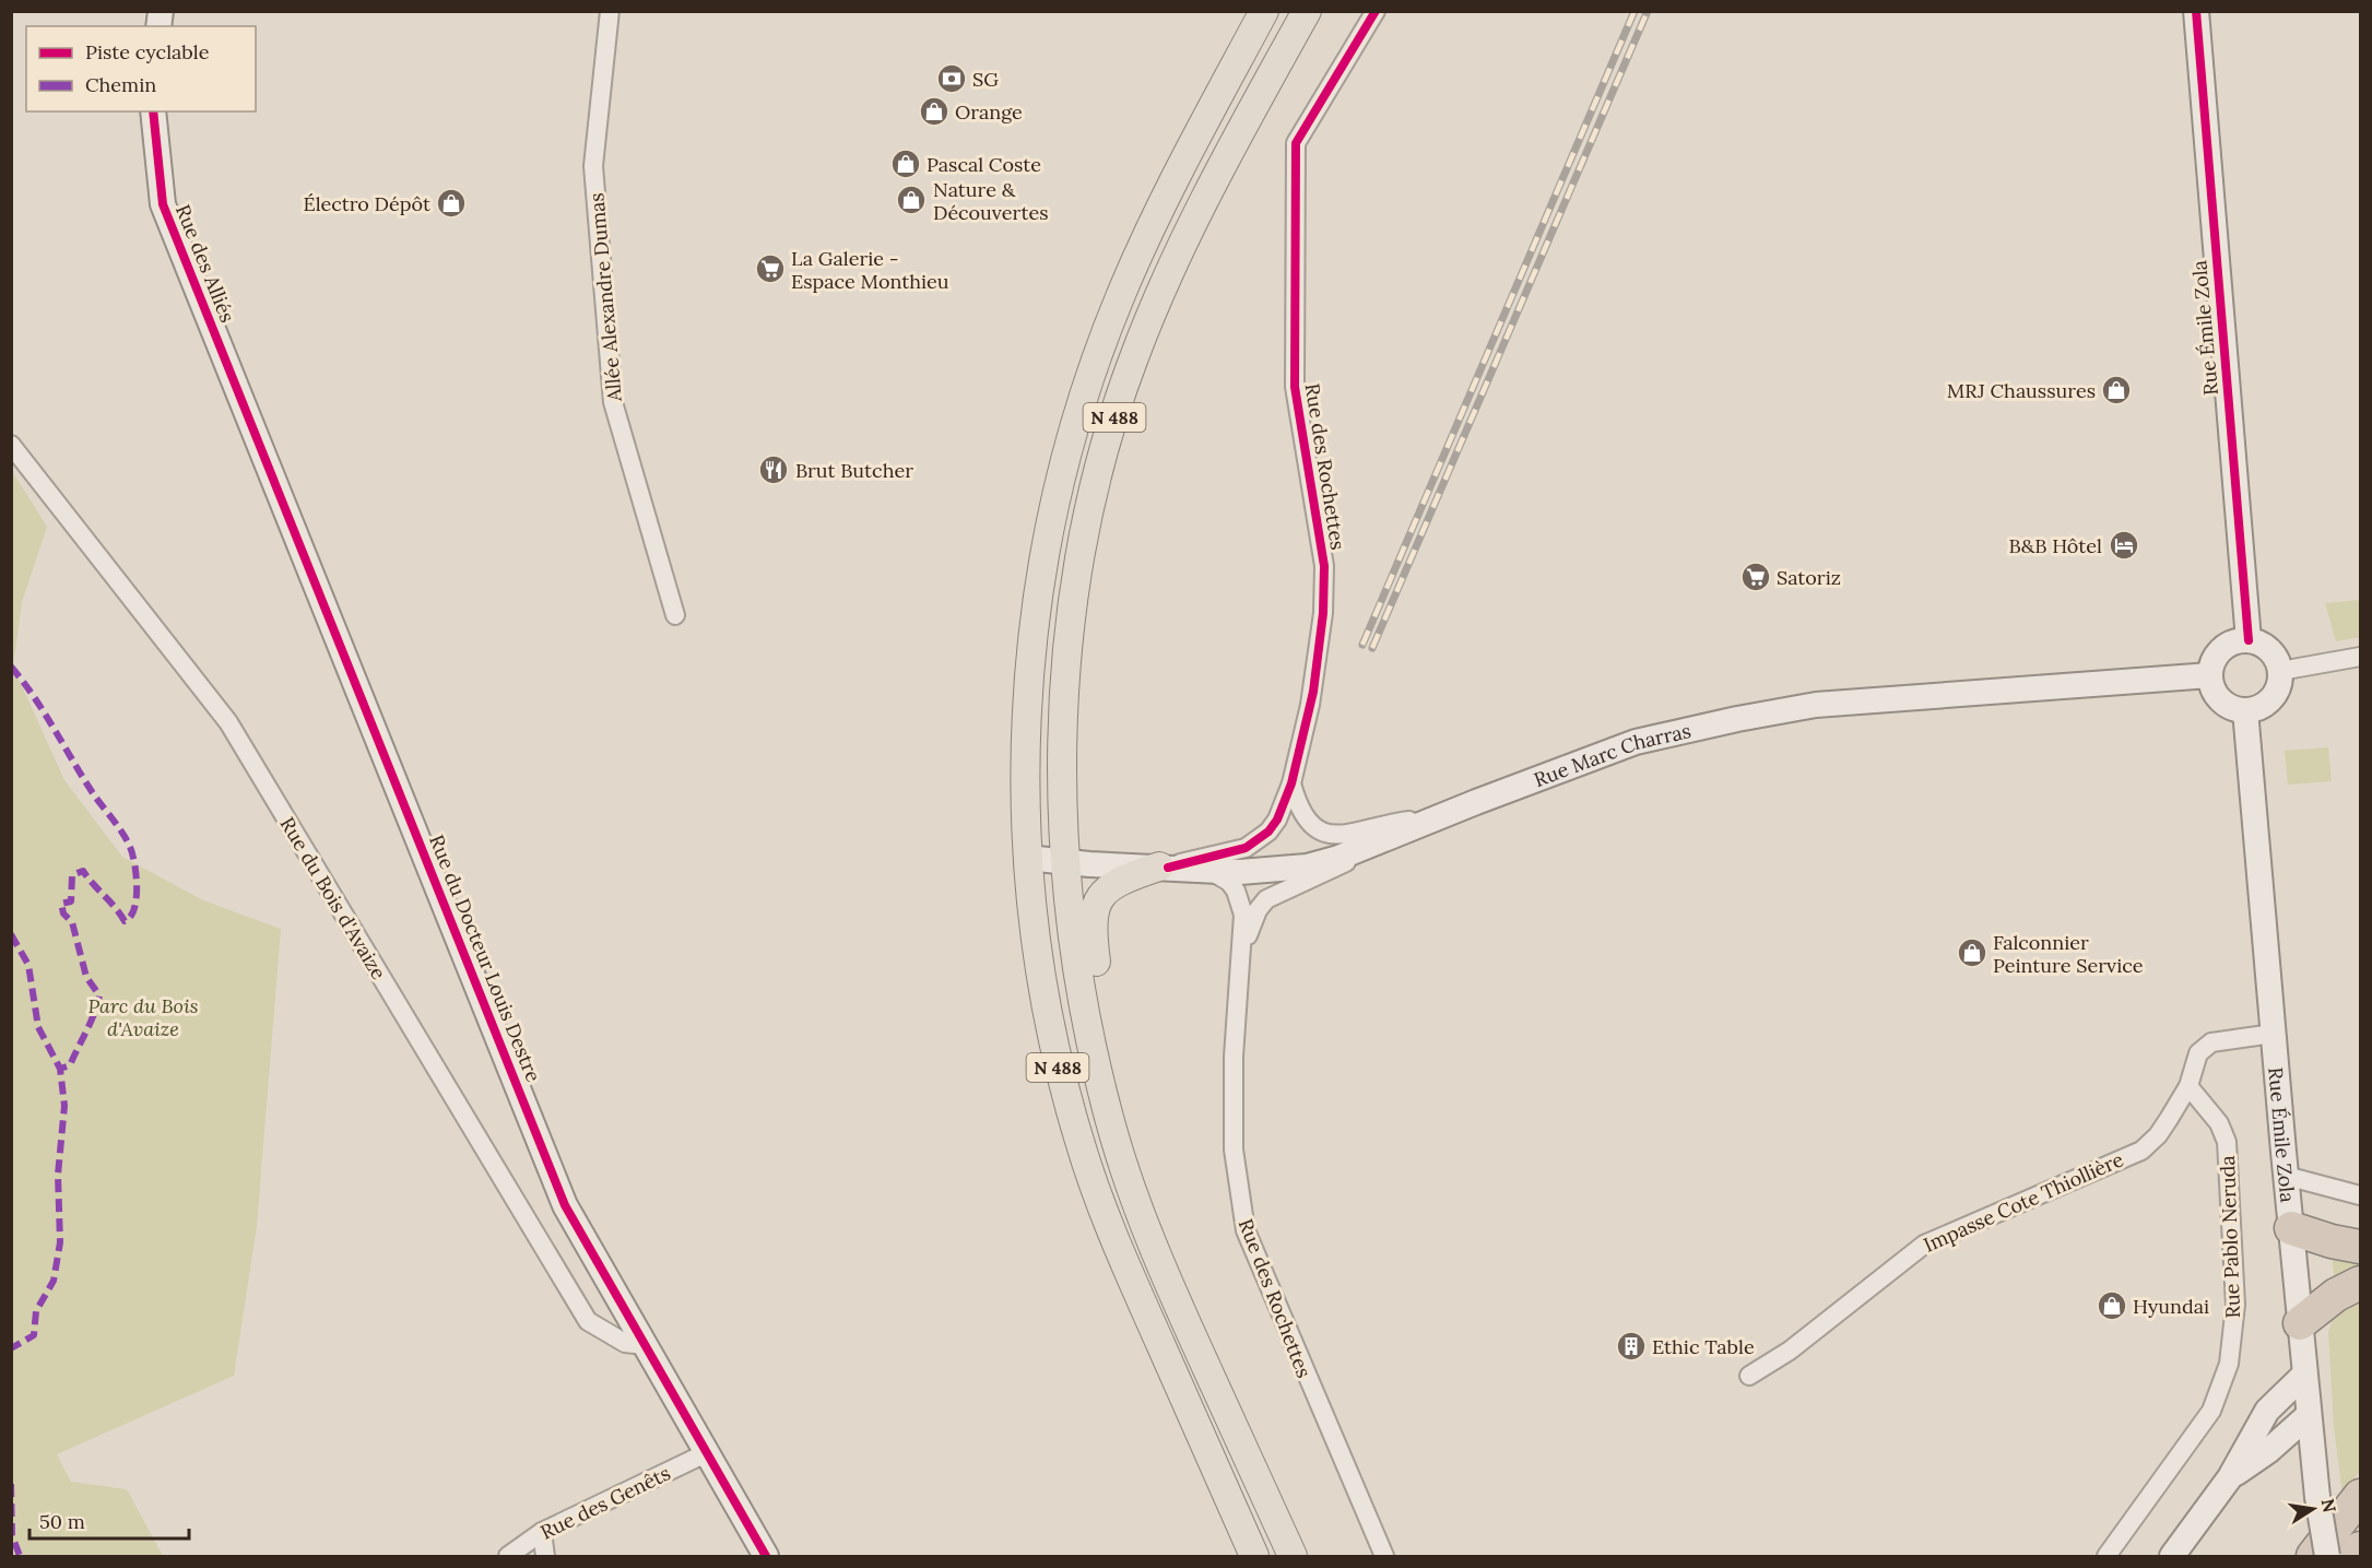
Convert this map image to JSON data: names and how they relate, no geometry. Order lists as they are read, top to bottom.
{
  "streets": {
    "main road": [
      "Rue des Alliés",
      "Rue Émile Zola",
      "N 488",
      "Rue Marc Charras",
      "Rue du Docteur Louis Destre"
    ],
    "street": [
      "Allée Alexandre Dumas",
      "Rue des Rochettes",
      "Rue du Bois d'Avaize",
      "Impasse Cote Thiollière",
      "Rue Pablo Neruda",
      "Rue des Genêts"
    ]
  },
  "crossings": [
    ["Rue des Alliés", "Rue du Docteur Louis Destre"],
    ["Rue Émile Zola", "Rue Marc Charras"],
    ["N 488", "Rue Marc Charras"],
    ["Rue des Rochettes", "Rue Marc Charras"],
    ["Rue du Bois d'Avaize", "Rue du Docteur Louis Destre"],
    ["Rue du Docteur Louis Destre", "Rue des Genêts"],
    ["Impasse Cote Thiollière", "Rue Pablo Neruda"]
  ],
  "parks": ["Parc du Bois d'Avaize"],
  "places": {
    "bank": ["SG"],
    "shop": [
      "Orange",
      "Pascal Coste",
      "Nature & Découvertes",
      "Électro Dépôt",
      "MRJ Chaussures",
      "Falconnier Peinture Service",
      "Hyundai"
    ],
    "supermarket": ["La Galerie - Espace Monthieu", "Satoriz"],
    "restaurant": ["Brut Butcher"],
    "hotel": ["B&B Hôtel"],
    "building": ["Ethic Table"]
  },
  "legend": ["Piste cyclable", "Chemin"],
  "scale_bar": "50 m",
  "north": "right"
}
